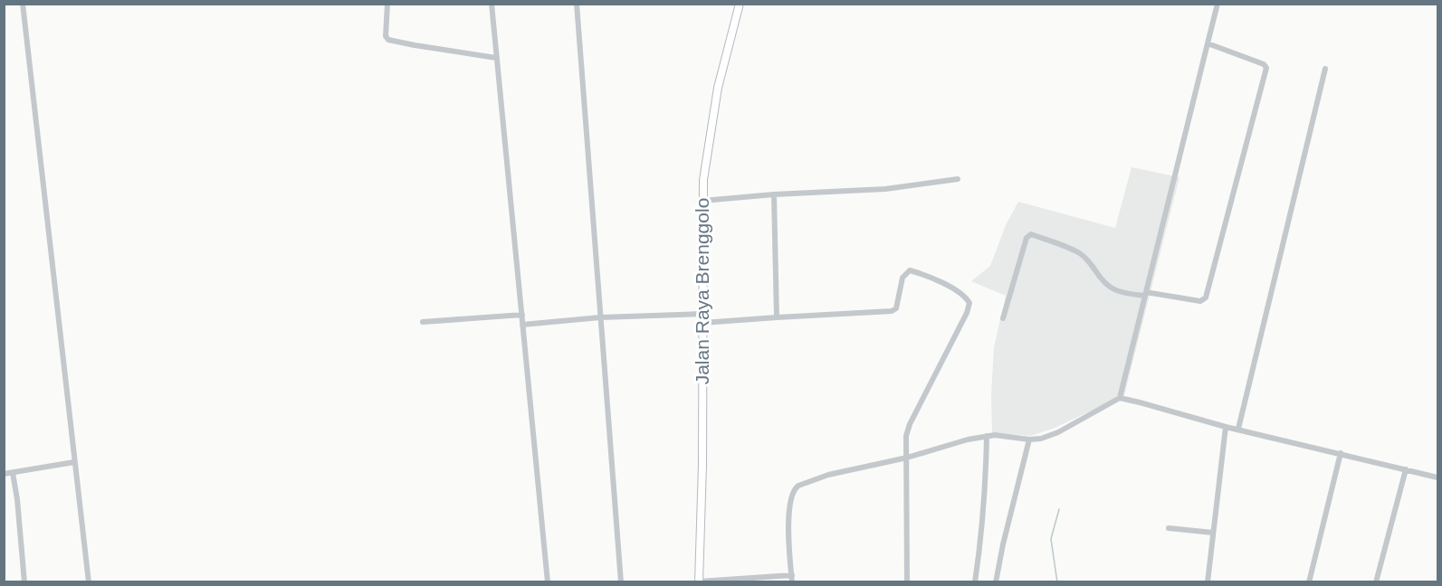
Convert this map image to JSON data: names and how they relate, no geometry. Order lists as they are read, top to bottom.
{
  "streets": {
    "main road": ["Jalan Raya Brenggolo"]
  }
}
